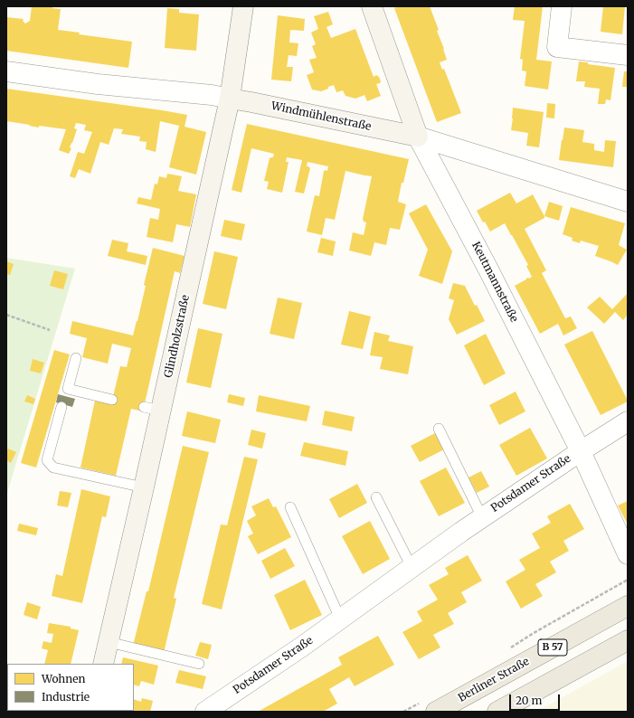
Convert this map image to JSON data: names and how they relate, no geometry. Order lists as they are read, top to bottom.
{
  "streets": {
    "main road": ["B 57", "Berliner Straße"],
    "street": [
      "Windmühlenstraße",
      "Keutmannstraße",
      "Glindholzstraße",
      "Potsdamer Straße"
    ]
  },
  "crossings": [
    ["Windmühlenstraße", "Keutmannstraße"],
    ["Windmühlenstraße", "Glindholzstraße"],
    ["Keutmannstraße", "Potsdamer Straße"]
  ],
  "legend": ["Wohnen", "Industrie"],
  "scale_bar": "20 m"
}
